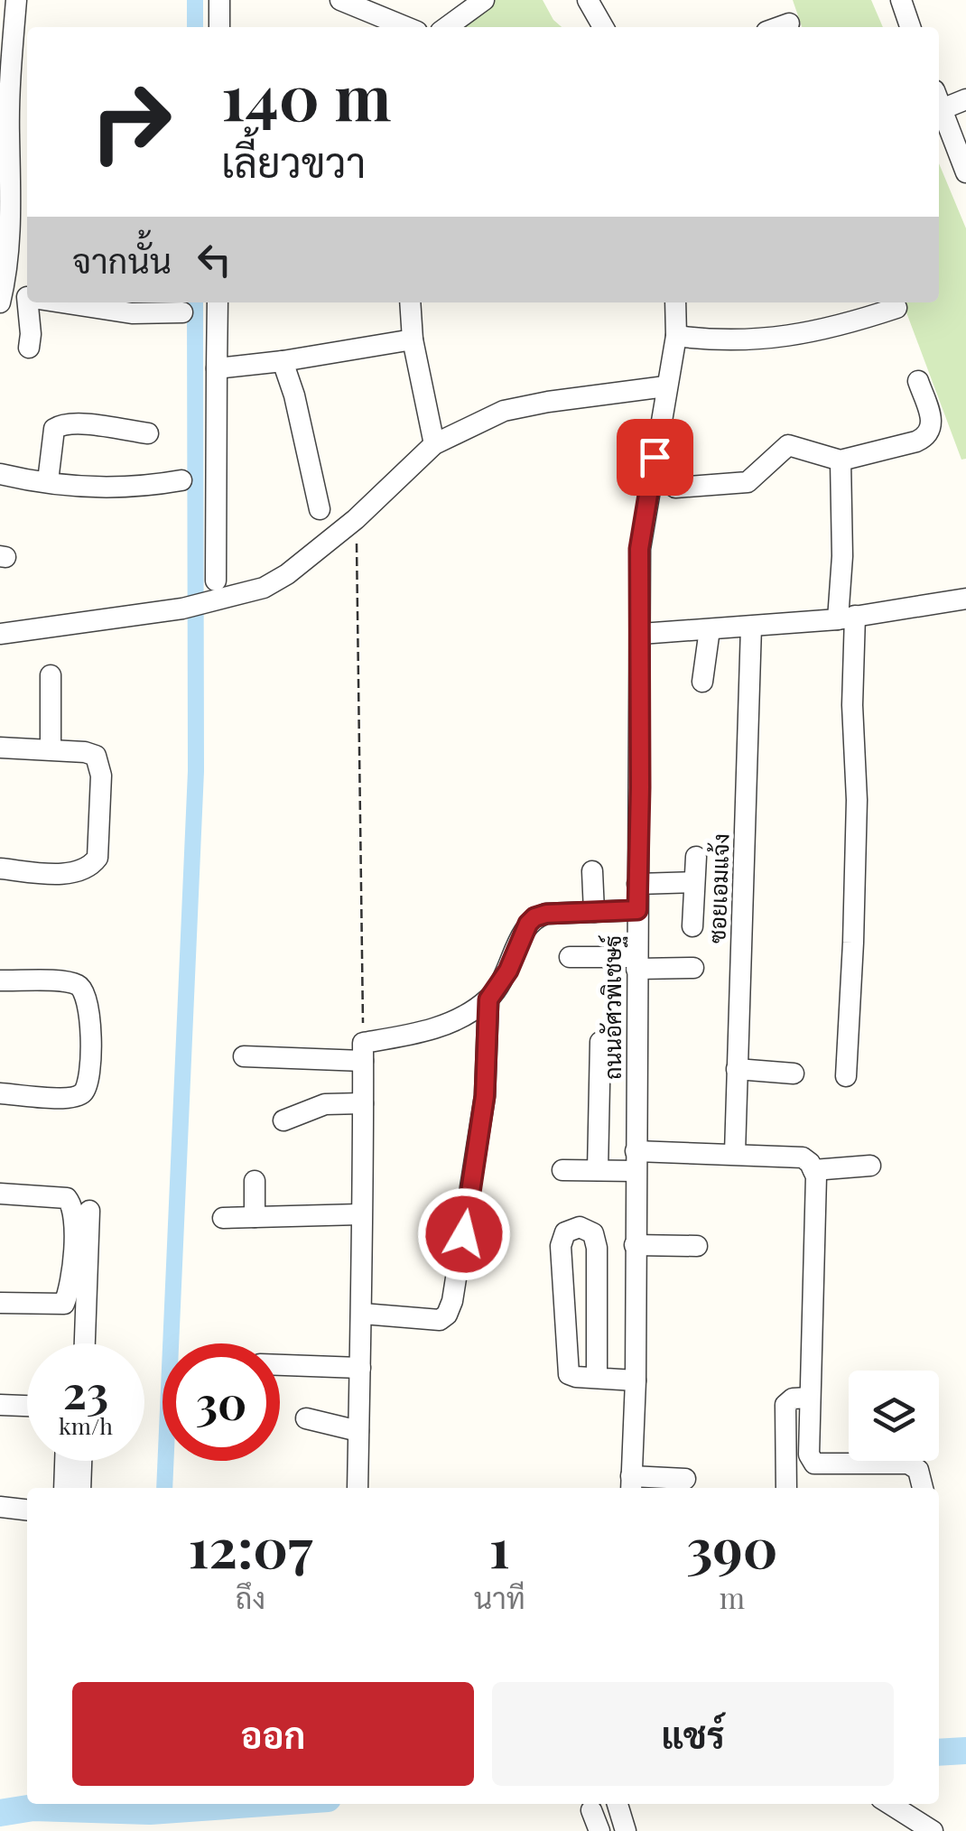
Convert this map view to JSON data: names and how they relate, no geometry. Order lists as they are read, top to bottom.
{
  "streets": {
    "street": ["ซอยเอมแจ้ง", "ถนนอัศวพิเชษฐ์"]
  },
  "page": {
    "turn": ["140 m", "เลี้ยวขวา"],
    "then": "จากนั้น",
    "speed": "23 km/h",
    "limit": "30",
    "eta": [
      "12:07",
      "ถึง",
      "1",
      "นาที",
      "390",
      "m"
    ],
    "buttons": ["ออก", "แชร์"]
  }
}
